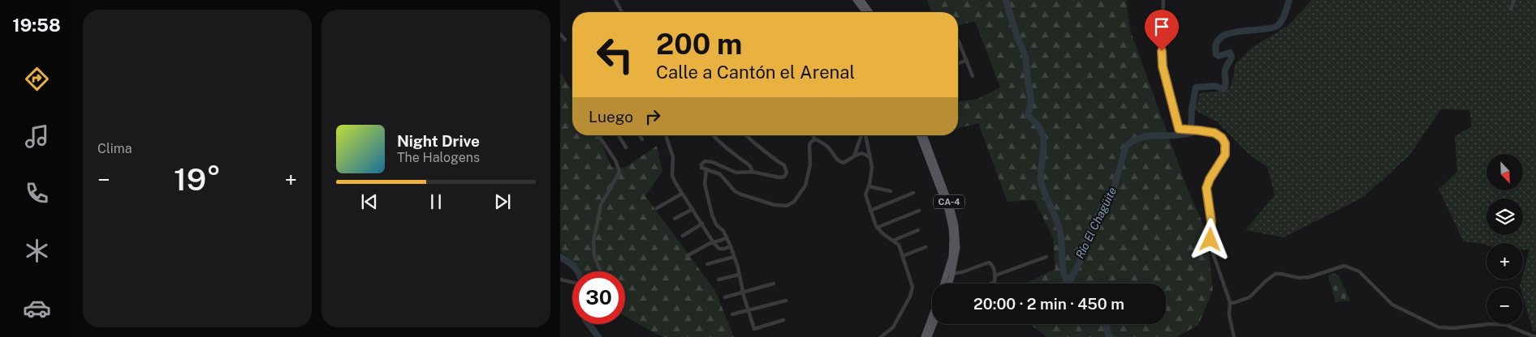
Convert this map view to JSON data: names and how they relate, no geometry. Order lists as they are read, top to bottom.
{
  "streets": {
    "main road": ["CA-4"]
  },
  "water": ["Río El Chagüite"],
  "north": "bottom right",
  "page": {
    "tabs": "19:58",
    "tile": "Clima",
    "turn": ["200 m", "Calle a Cantón el Arenal"],
    "then": "Luego",
    "song": ["Night Drive", "The Halogens"],
    "map_buttons": ["+", "−"],
    "heat": ["−", "19°", "+"],
    "limit": "30",
    "trip": "20:00 · 2 min · 450 m"
  }
}
